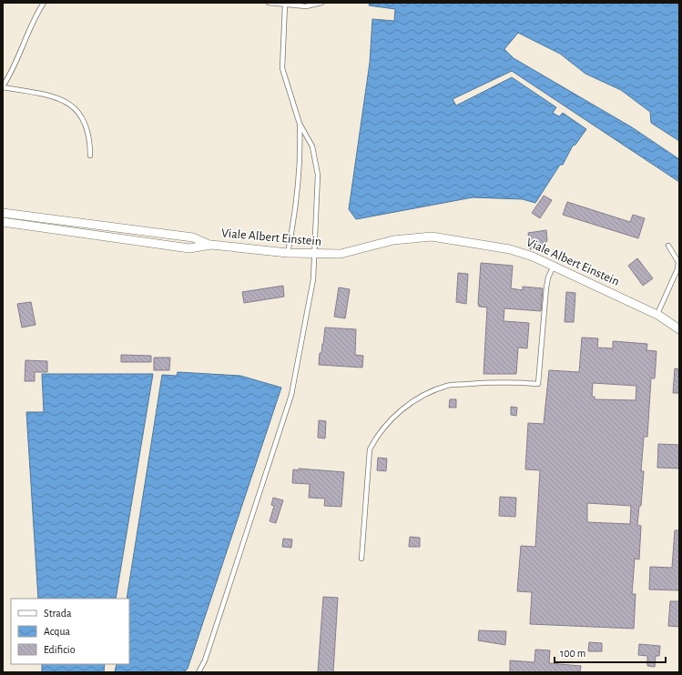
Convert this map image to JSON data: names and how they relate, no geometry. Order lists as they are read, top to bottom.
{
  "streets": {
    "street": ["Viale Albert Einstein"]
  },
  "legend": ["Strada", "Acqua", "Edificio"],
  "scale_bar": "100 m"
}
